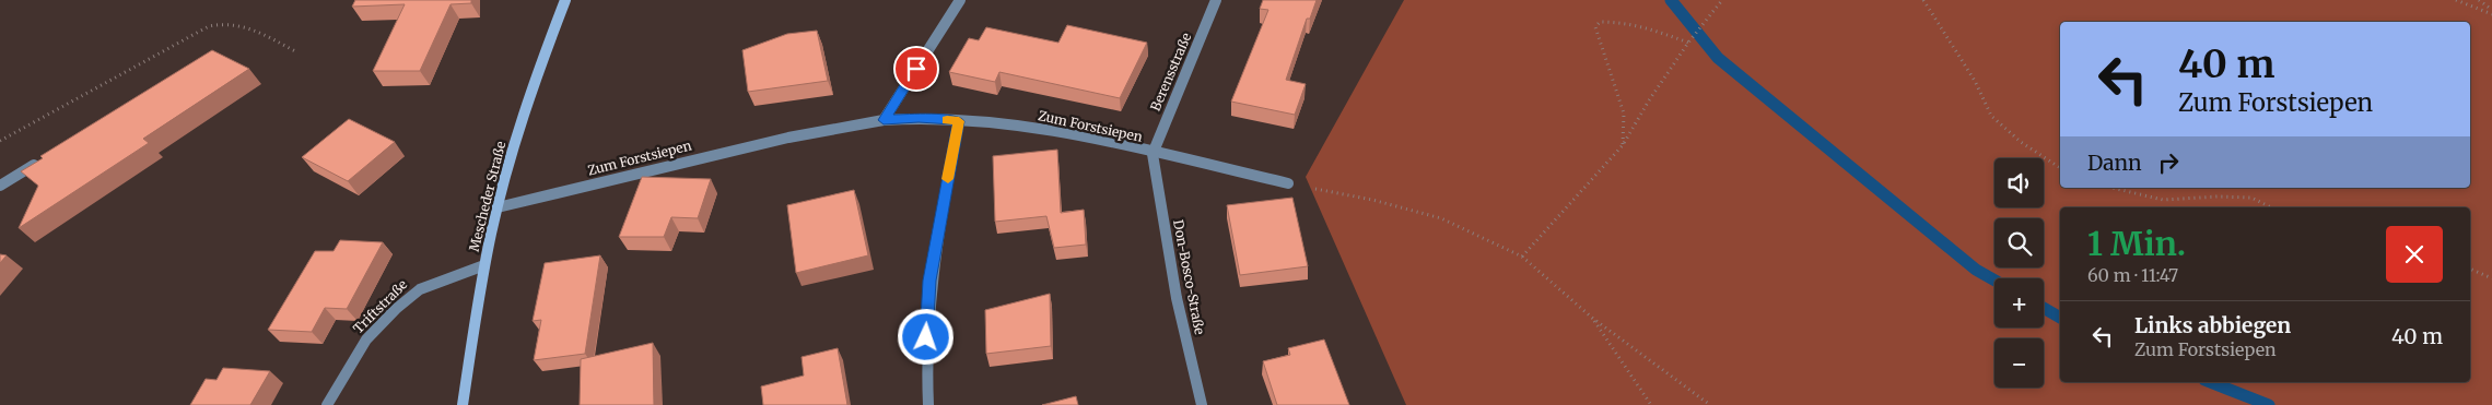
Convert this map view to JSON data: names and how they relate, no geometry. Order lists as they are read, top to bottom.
{
  "streets": {
    "street": [
      "Berensstraße",
      "Zum Forstsiepen",
      "Mescheder Straße",
      "Don-Bosco-Straße",
      "Triftstraße"
    ]
  },
  "crossings": [
    ["Berensstraße", "Zum Forstsiepen"],
    ["Berensstraße", "Don-Bosco-Straße"],
    ["Zum Forstsiepen", "Mescheder Straße"],
    ["Zum Forstsiepen", "Don-Bosco-Straße"],
    ["Mescheder Straße", "Triftstraße"]
  ],
  "page": {
    "turn": ["40 m", "Zum Forstsiepen"],
    "then": "Dann",
    "map_buttons": ["+", "−"],
    "heading": ["1 Min.", "60 m · 11:47"],
    "list": [
      {
        "name": "Links abbiegen",
        "note": "Zum Forstsiepen",
        "value": "40 m"
      }
    ]
  }
}
